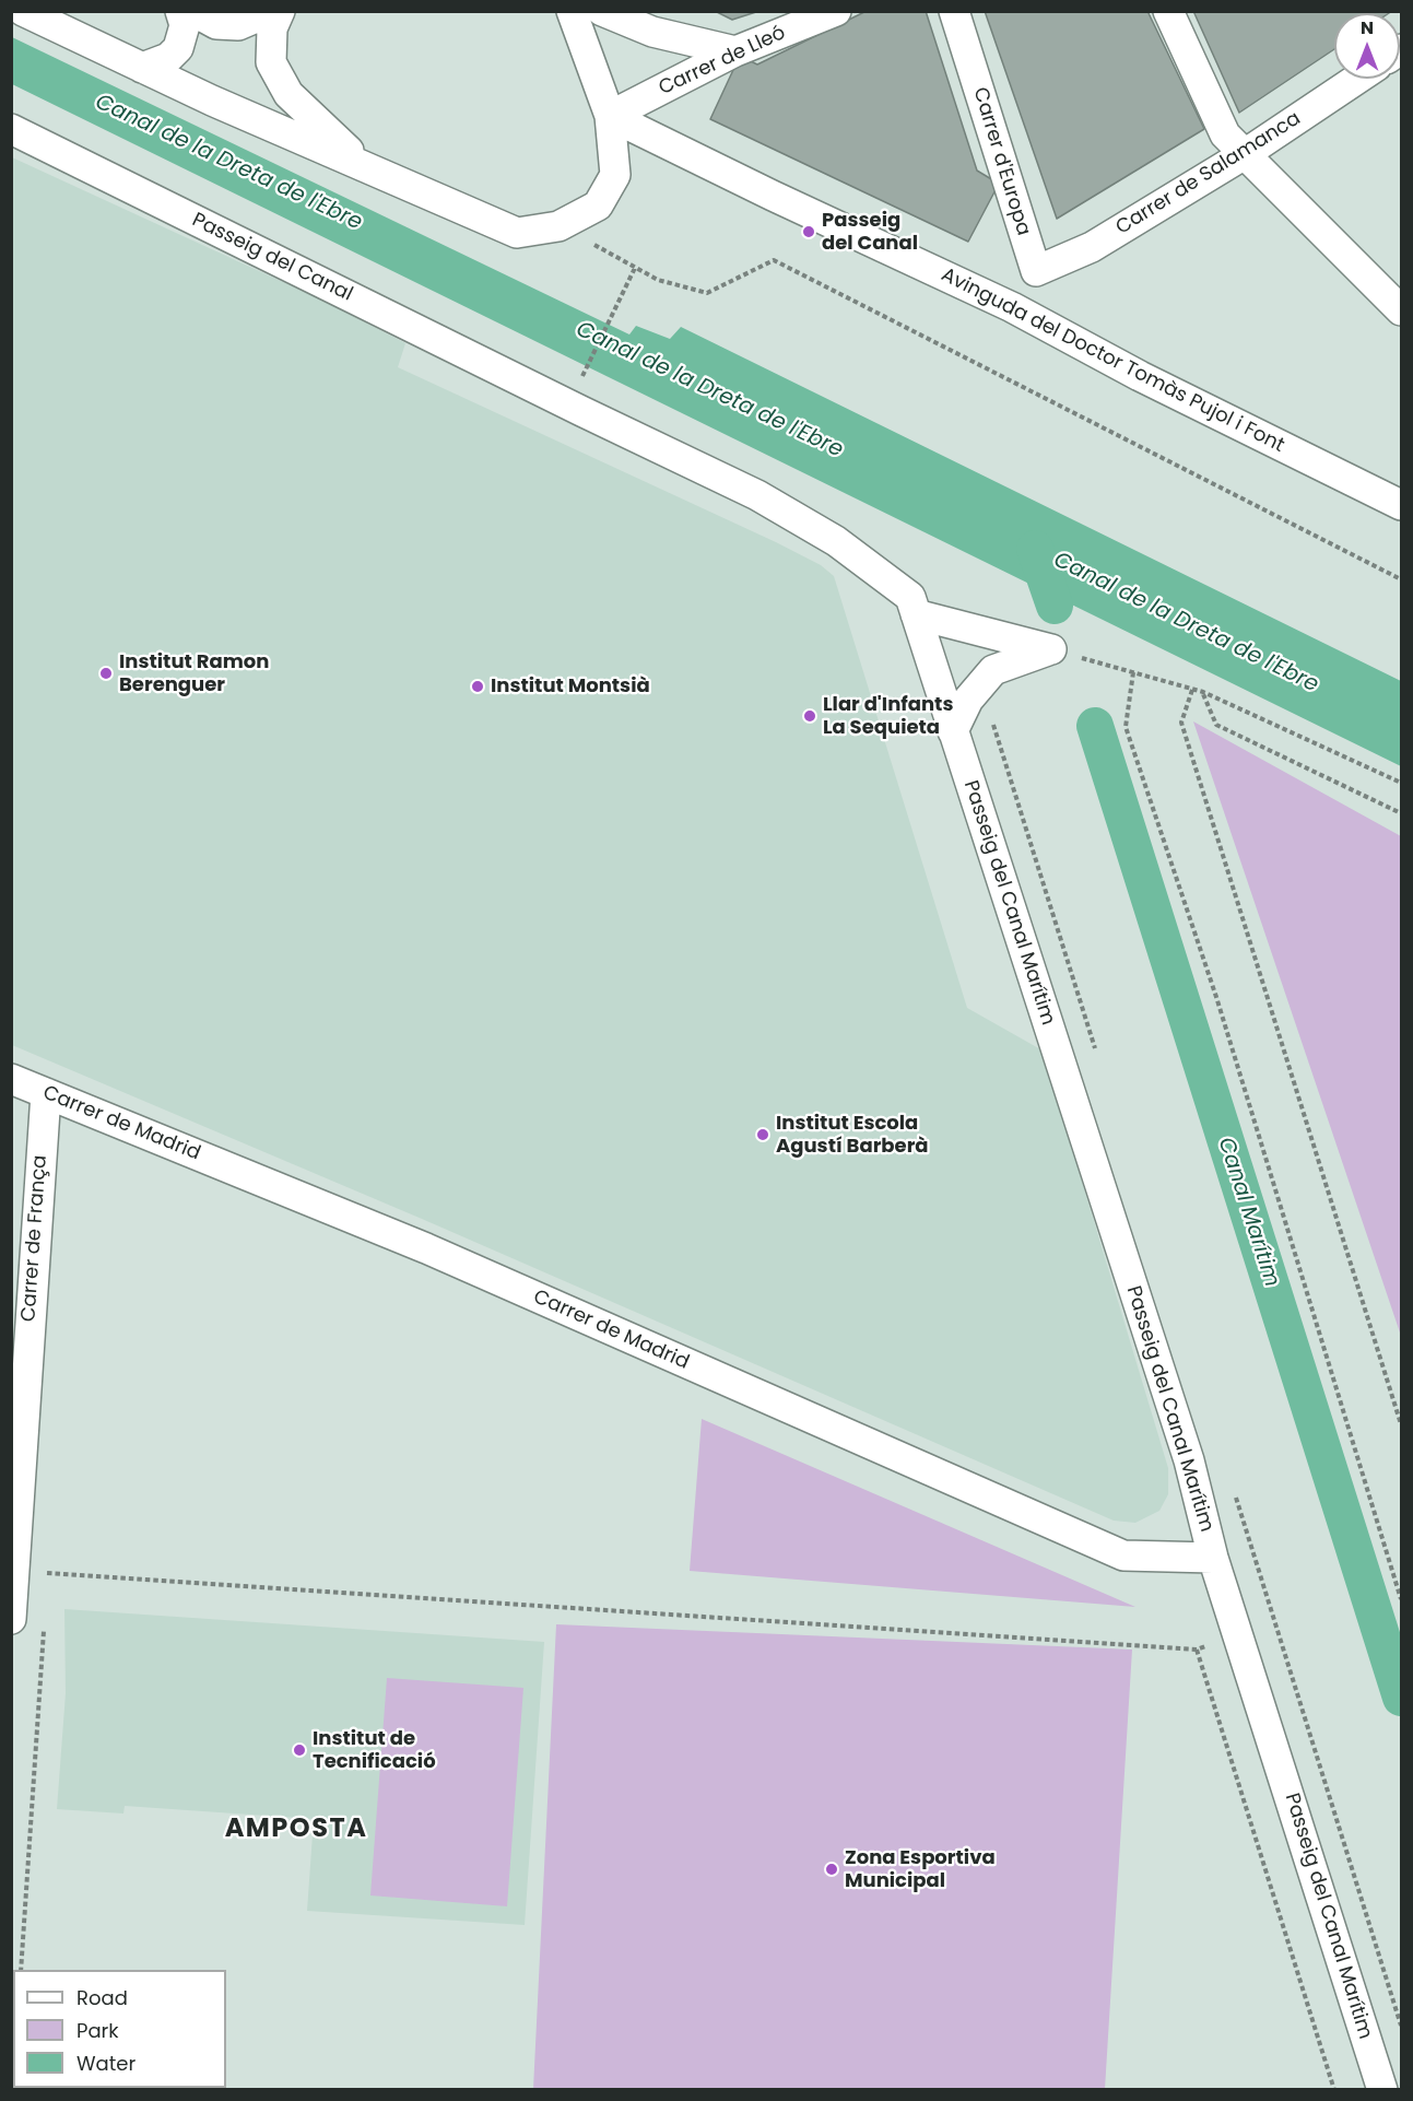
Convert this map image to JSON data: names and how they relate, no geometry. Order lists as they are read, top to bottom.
{
  "streets": {
    "street": [
      "Carrer de Lleó",
      "Carrer d'Europa",
      "Carrer de Salamanca",
      "Passeig del Canal",
      "Avinguda del Doctor Tomàs Pujol i Font",
      "Passeig del Canal Marítim",
      "Carrer de Madrid",
      "Carrer de França"
    ]
  },
  "crossings": [
    ["Carrer de Lleó", "Avinguda del Doctor Tomàs Pujol i Font"],
    ["Carrer d'Europa", "Carrer de Salamanca"],
    ["Passeig del Canal", "Passeig del Canal Marítim"],
    ["Passeig del Canal Marítim", "Carrer de Madrid"],
    ["Carrer de Madrid", "Carrer de França"]
  ],
  "districts": ["AMPOSTA"],
  "water": ["Canal de la Dreta de l'Ebre", "Canal Marítim"],
  "places": [
    "Passeig del Canal",
    "Institut Ramon Berenguer",
    "Institut Montsià",
    "Llar d'Infants La Sequieta",
    "Institut Escola Agustí Barberà",
    "Institut de Tecnificació",
    "Zona Esportiva Municipal"
  ],
  "legend": ["Road", "Park", "Water"],
  "north": "top"
}
